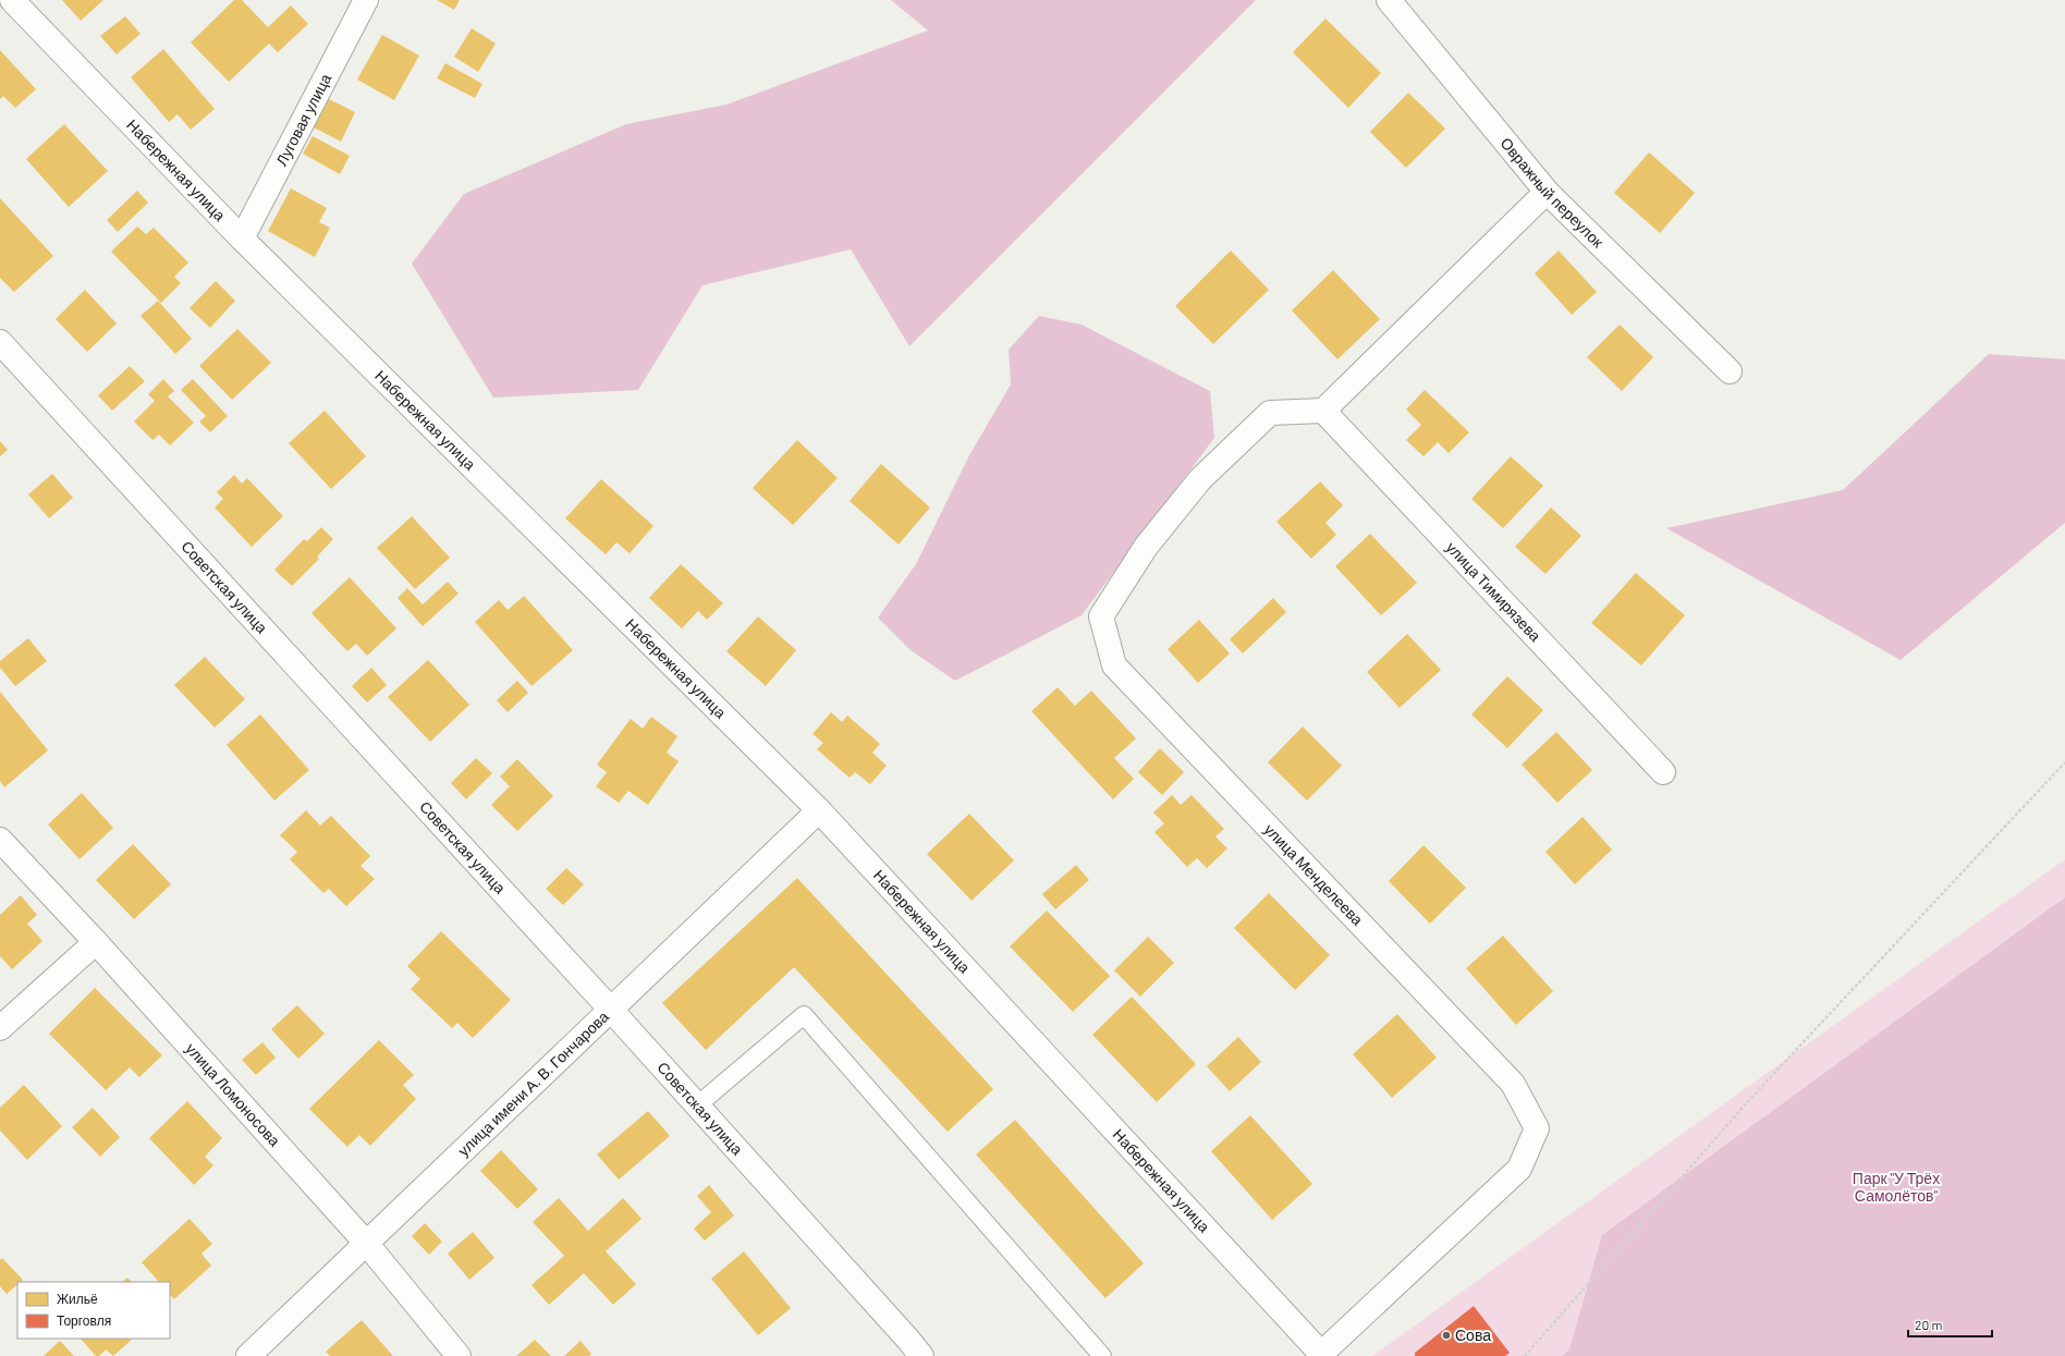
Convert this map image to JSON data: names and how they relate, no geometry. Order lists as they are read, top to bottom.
{
  "streets": {
    "street": [
      "Луговая улица",
      "Набережная улица",
      "Овражный переулок",
      "Советская улица",
      "улица Тимирязева",
      "улица Менделеева",
      "улица имени А. В. Гончарова",
      "улица Ломоносова"
    ]
  },
  "crossings": [
    ["Луговая улица", "Набережная улица"],
    ["Набережная улица", "улица Менделеева"],
    ["Набережная улица", "улица имени А. В. Гончарова"],
    ["Советская улица", "улица имени А. В. Гончарова"],
    ["улица Тимирязева", "улица Менделеева"],
    ["улица имени А. В. Гончарова", "улица Ломоносова"]
  ],
  "parks": ["Парк \"У Трёх Самолётов\""],
  "places": ["Сова"],
  "legend": ["Жильё", "Торговля"],
  "scale_bar": "20 m"
}
